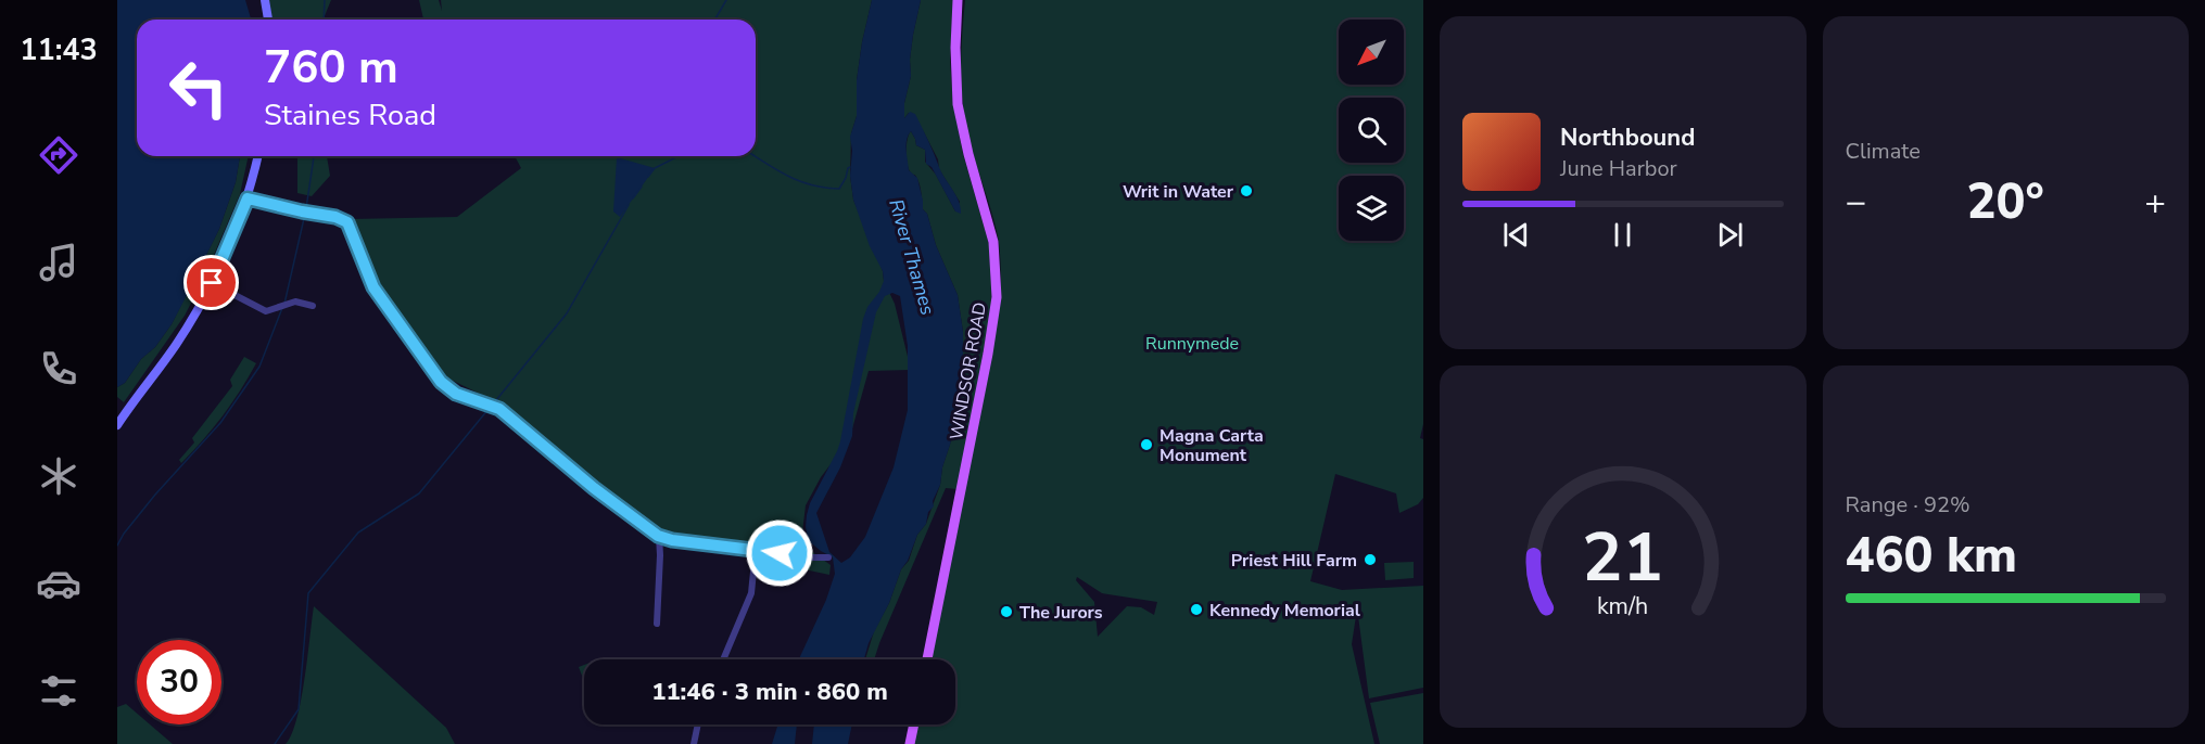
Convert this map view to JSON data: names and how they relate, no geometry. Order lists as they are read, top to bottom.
{
  "streets": {
    "main road": ["WINDSOR ROAD"]
  },
  "water": ["River Thames"],
  "parks": ["Runnymede"],
  "places": [
    "Writ in Water",
    "Magna Carta Monument",
    "Priest Hill Farm",
    "Kennedy Memorial",
    "The Jurors"
  ],
  "north": "bottom left",
  "page": {
    "tabs": "11:43",
    "tile": [
      "Climate",
      ["Range · 92%", "460 km"]
    ],
    "turn": ["760 m", "Staines Road"],
    "song": ["Northbound", "June Harbor"],
    "heat": ["−", "20°", "+"],
    "limit": "30",
    "trip": "11:46 · 3 min · 860 m",
    "gauge": ["21", "km/h"]
  }
}
